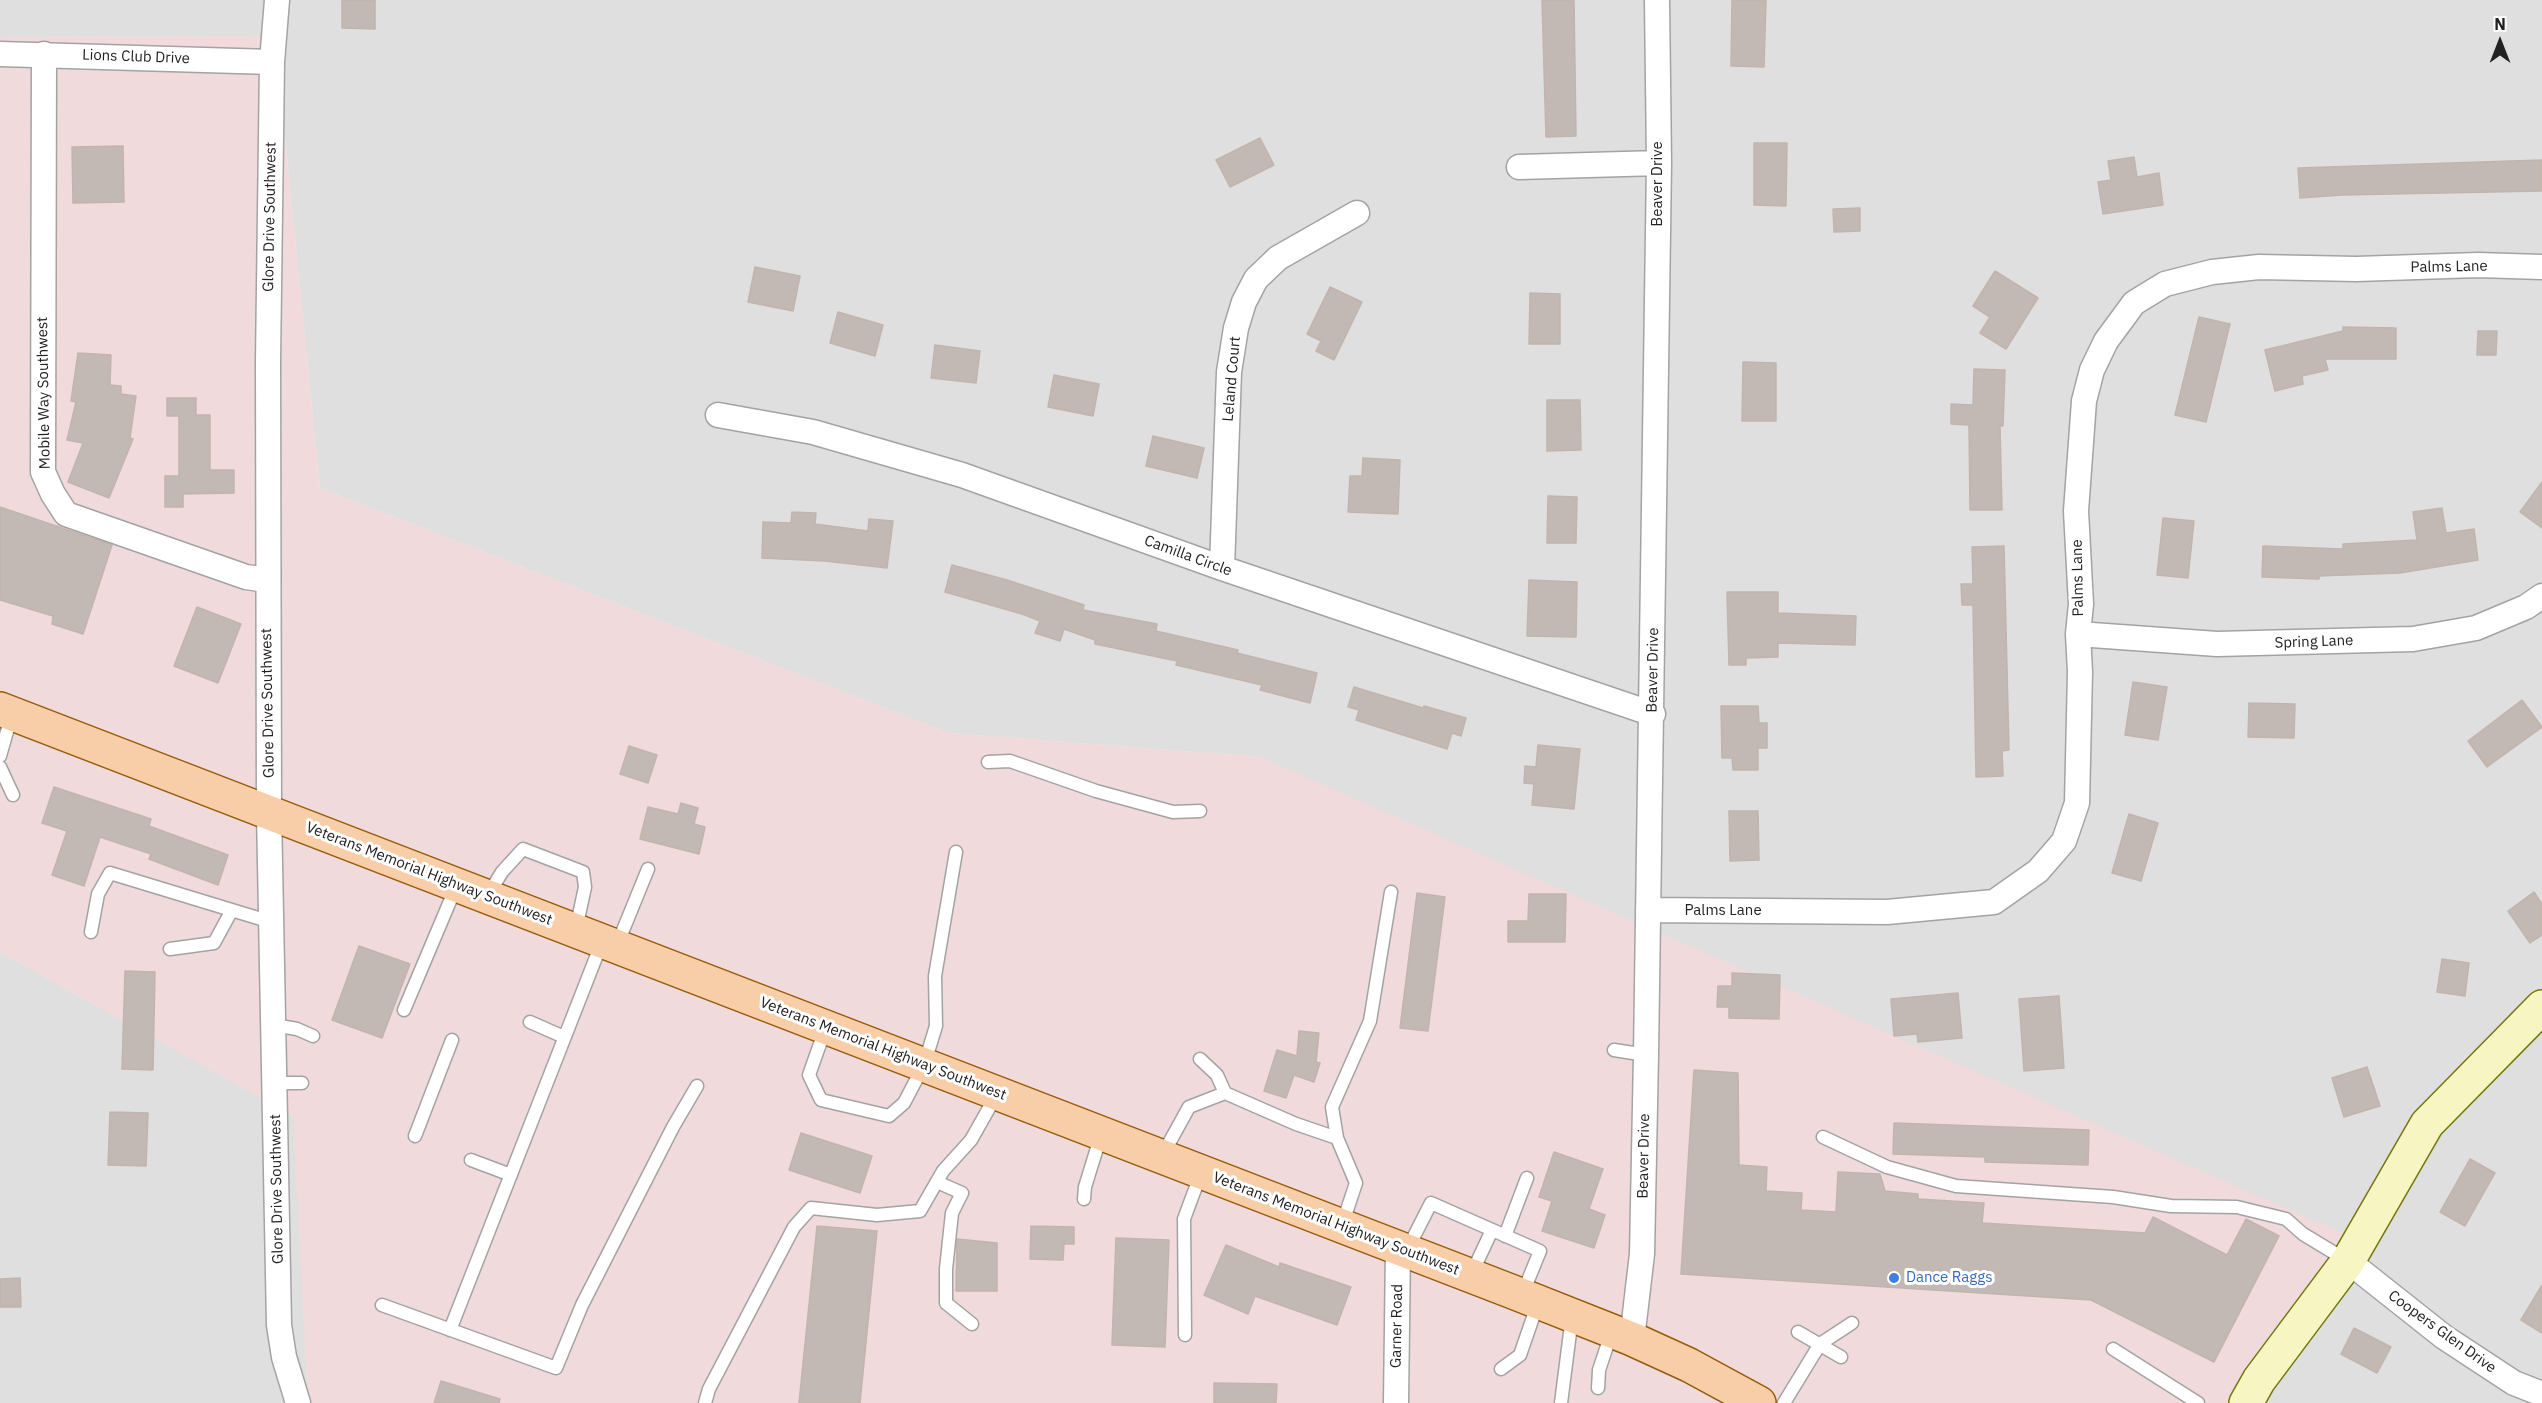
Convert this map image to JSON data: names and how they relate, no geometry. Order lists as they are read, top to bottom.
{
  "streets": {
    "main road": ["Veterans Memorial Highway Southwest"],
    "street": [
      "Lions Club Drive",
      "Beaver Drive",
      "Glore Drive Southwest",
      "Palms Lane",
      "Leland Court",
      "Mobile Way Southwest",
      "Camilla Circle",
      "Spring Lane",
      "Garner Road",
      "Coopers Glen Drive"
    ]
  },
  "crossings": [
    ["Lions Club Drive", "Glore Drive Southwest"],
    ["Lions Club Drive", "Mobile Way Southwest"],
    ["Beaver Drive", "Palms Lane"],
    ["Beaver Drive", "Camilla Circle"],
    ["Beaver Drive", "Veterans Memorial Highway Southwest"],
    ["Glore Drive Southwest", "Mobile Way Southwest"],
    ["Glore Drive Southwest", "Veterans Memorial Highway Southwest"],
    ["Palms Lane", "Spring Lane"],
    ["Leland Court", "Camilla Circle"],
    ["Veterans Memorial Highway Southwest", "Garner Road"]
  ],
  "places": ["Dance Raggs"],
  "north": "top"
}
